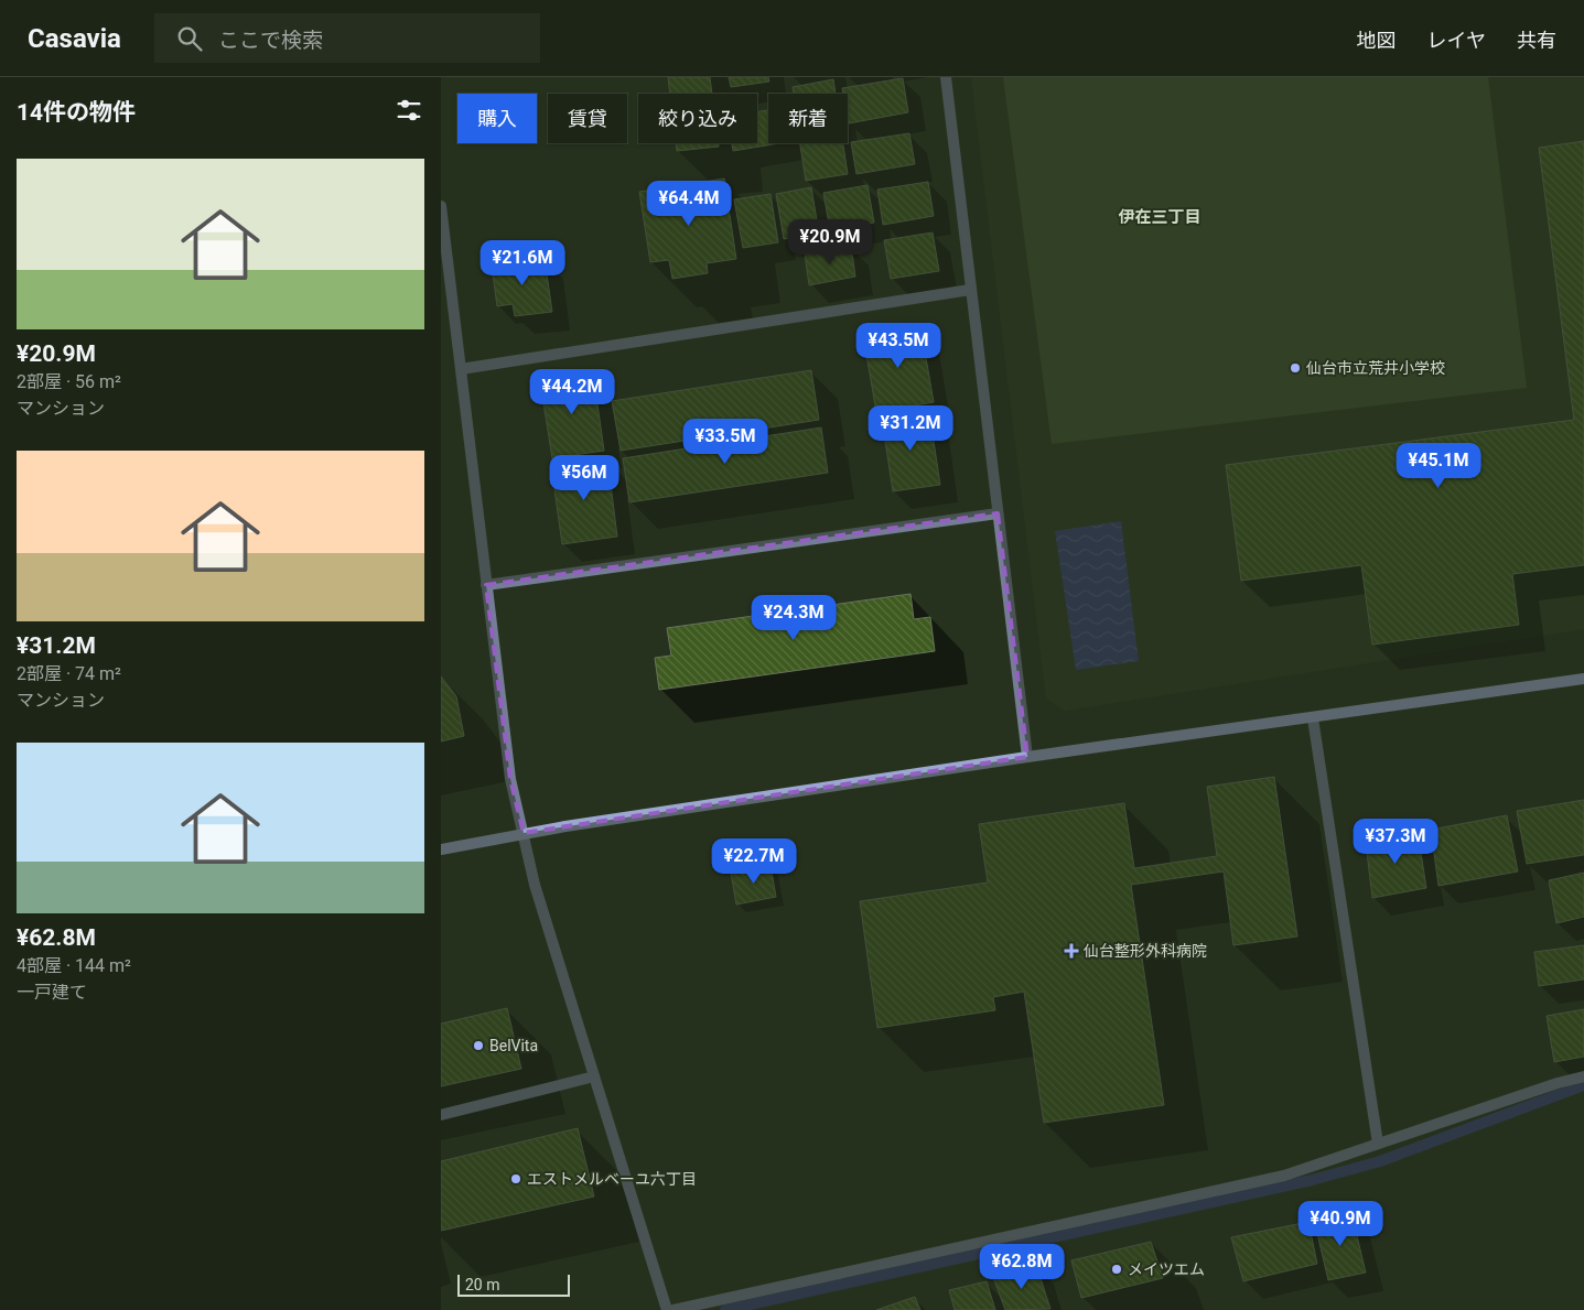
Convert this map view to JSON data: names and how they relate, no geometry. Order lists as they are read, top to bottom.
{
  "districts": ["伊在三丁目"],
  "places": {
    "other": [
      "仙台市立荒井小学校",
      "BelVita",
      "エストメルベーユ六丁目",
      "メイツエム"
    ],
    "health": ["仙台整形外科病院"]
  },
  "scale_bar": "20 m",
  "page": {
    "header": "Casavia",
    "search": "ここで検索",
    "nav": ["地図", "レイヤ", "共有"],
    "heading": "14件の物件",
    "chip": [
      "購入",
      "賃貸",
      "絞り込み",
      "新着"
    ],
    "list": [
      {
        "name": "¥20.9M",
        "note": "2部屋 · 56 m² · マンション"
      },
      {
        "name": "¥31.2M",
        "note": "2部屋 · 74 m² · マンション"
      },
      {
        "name": "¥62.8M",
        "note": "4部屋 · 144 m² · 一戸建て"
      }
    ],
    "price": [
      "¥64.4M",
      "¥20.9M",
      "¥21.6M",
      "¥43.5M",
      "¥44.2M",
      "¥31.2M",
      "¥33.5M",
      "¥45.1M",
      "¥56M",
      "¥24.3M",
      "¥37.3M",
      "¥22.7M",
      "¥40.9M",
      "¥62.8M"
    ],
    "scale": "20 m"
  }
}
